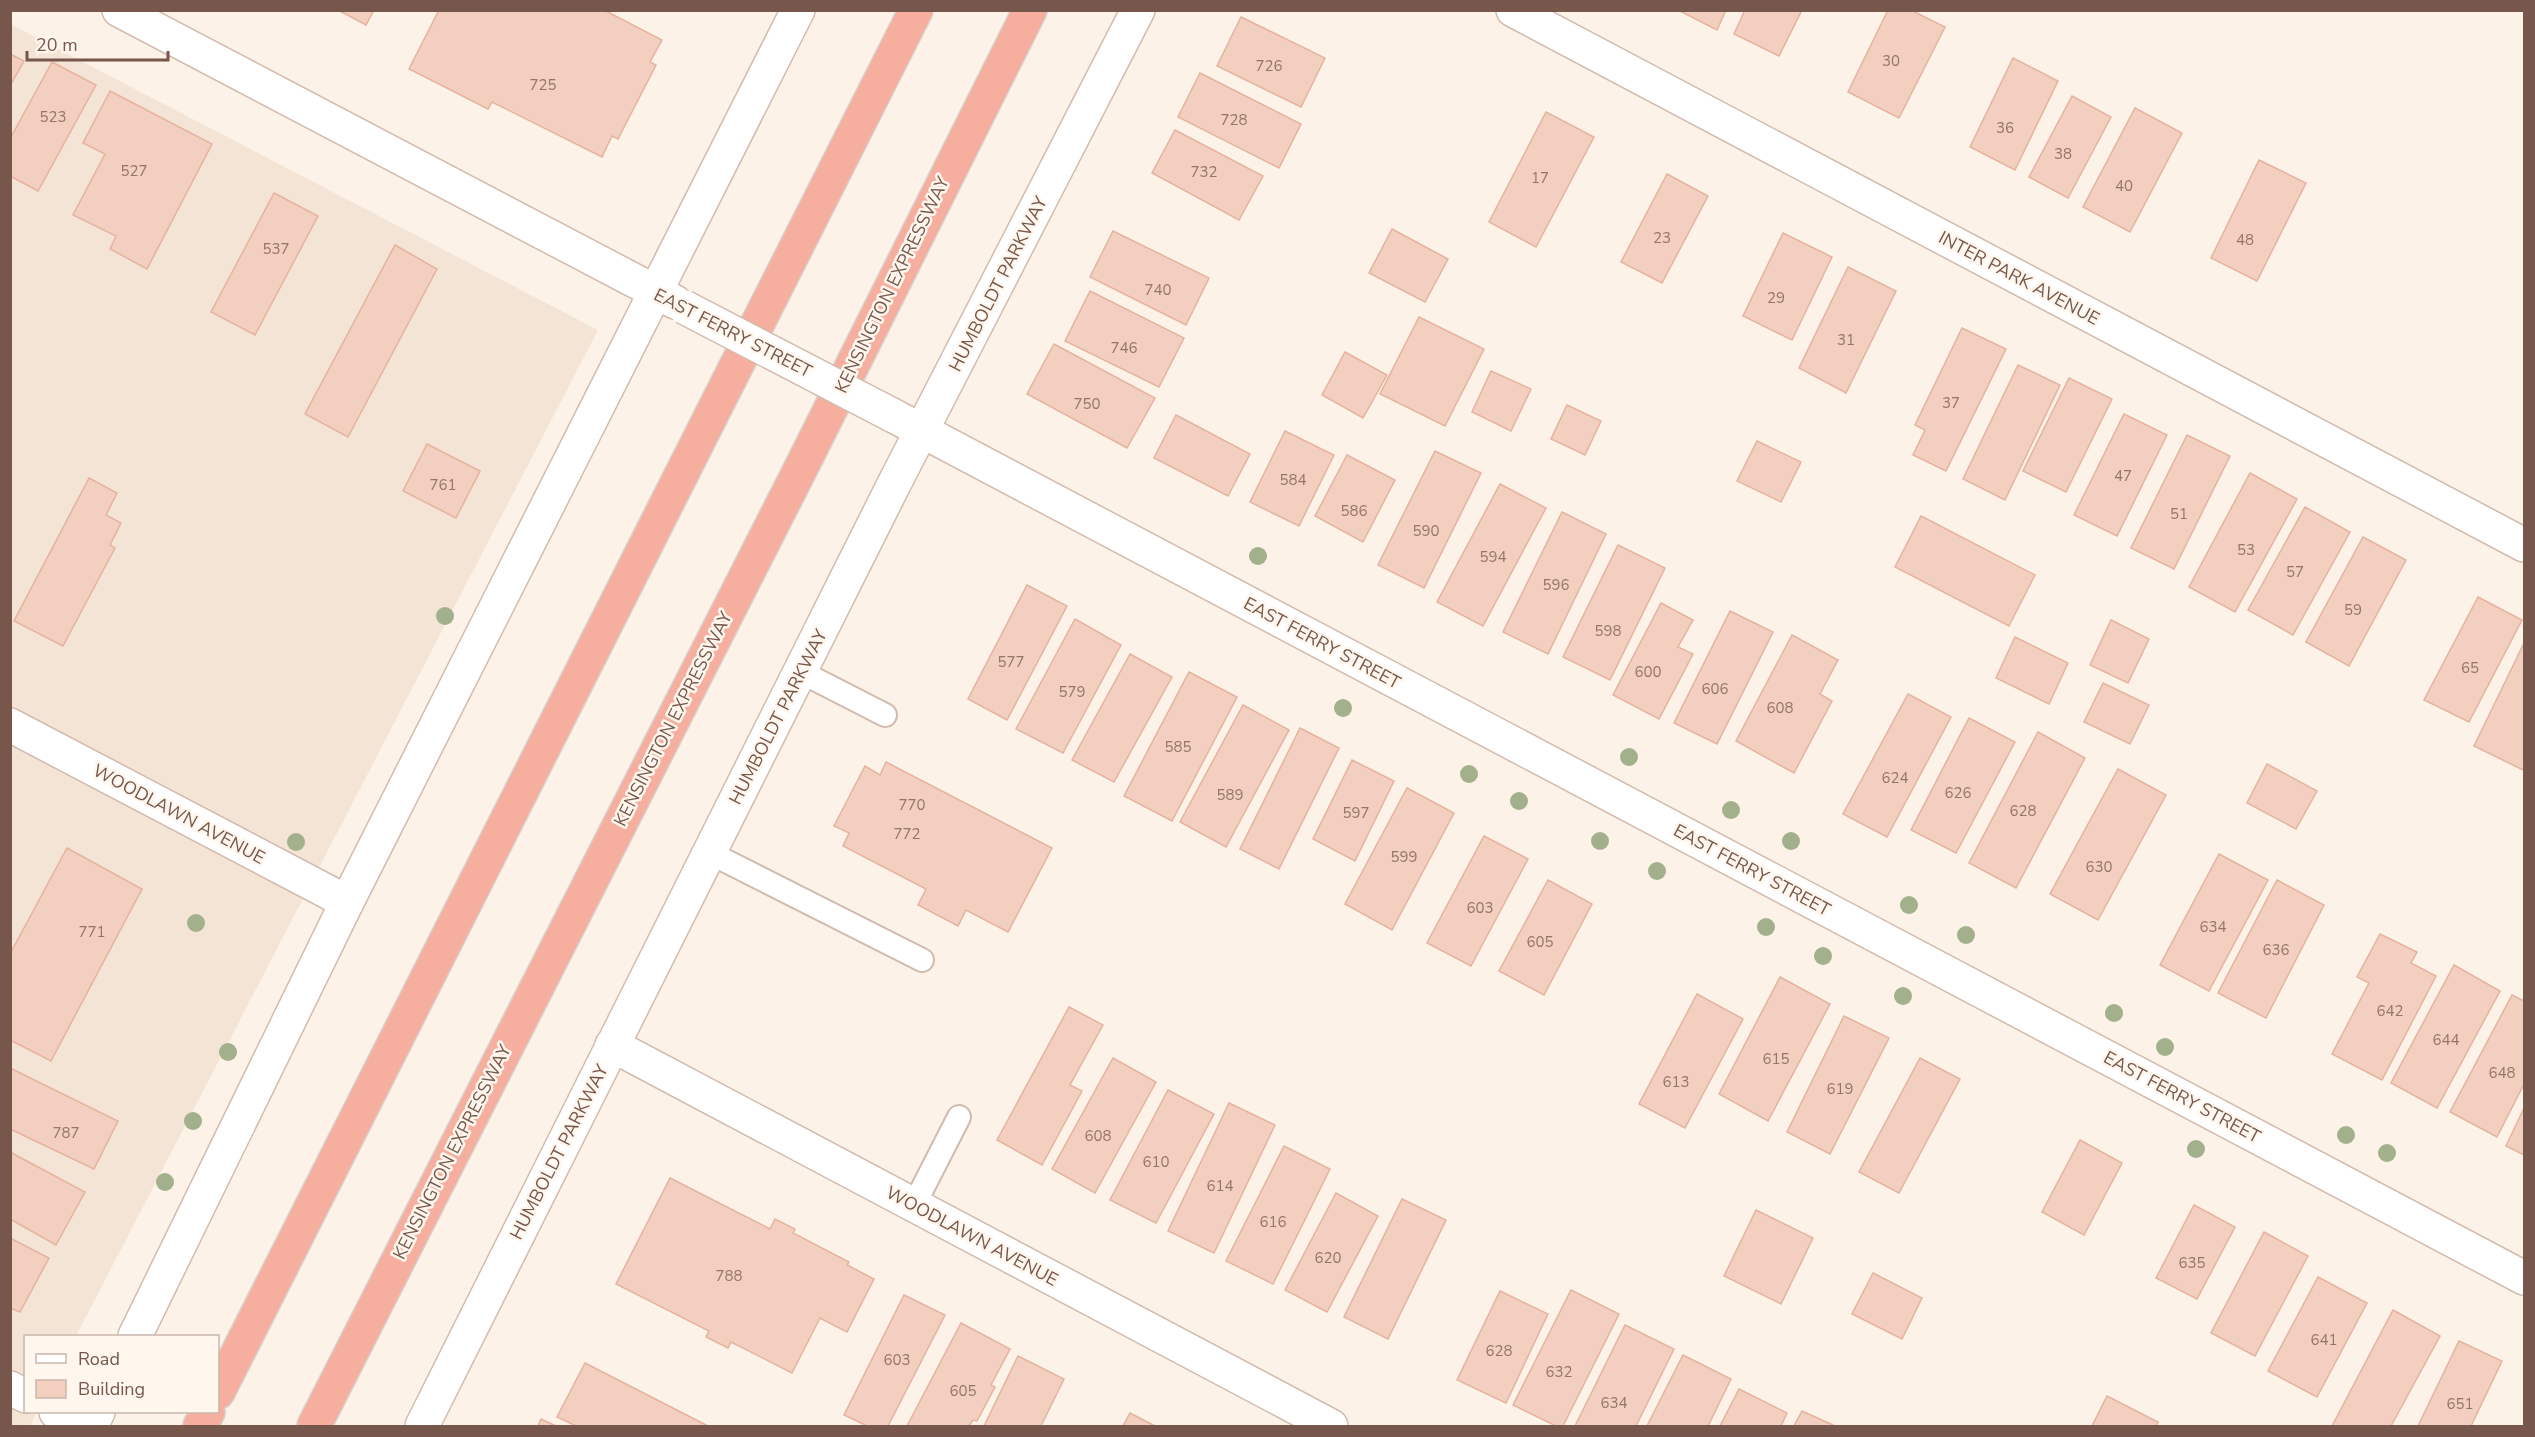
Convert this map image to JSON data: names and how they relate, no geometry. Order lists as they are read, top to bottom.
{
  "streets": {
    "highway": ["KENSINGTON EXPRESSWAY"],
    "street": [
      "INTER PARK AVENUE",
      "HUMBOLDT PARKWAY",
      "EAST FERRY STREET",
      "WOODLAWN AVENUE"
    ]
  },
  "crossings": [
    ["HUMBOLDT PARKWAY", "EAST FERRY STREET"],
    ["HUMBOLDT PARKWAY", "WOODLAWN AVENUE"]
  ],
  "house_numbers": [
    "30",
    "726",
    "725",
    "523",
    "728",
    "36",
    "38",
    "527",
    "732",
    "17",
    "40",
    "23",
    "48",
    "537",
    "740",
    "29",
    "31",
    "746",
    "37",
    "750",
    "47",
    "584",
    "761",
    "586",
    "51",
    "590",
    "53",
    "594",
    "57",
    "596",
    "59",
    "598",
    "577",
    "65",
    "600",
    "606",
    "579",
    "608",
    "585",
    "624",
    "626",
    "589",
    "770",
    "628",
    "597",
    "772",
    "599",
    "630",
    "603",
    "634",
    "771",
    "605",
    "636",
    "642",
    "644",
    "615",
    "648",
    "613",
    "619",
    "787",
    "608",
    "610",
    "614",
    "616",
    "620",
    "635",
    "788",
    "641",
    "628",
    "603",
    "632",
    "605",
    "634",
    "651"
  ],
  "legend": ["Road", "Building"],
  "scale_bar": "20 m"
}
